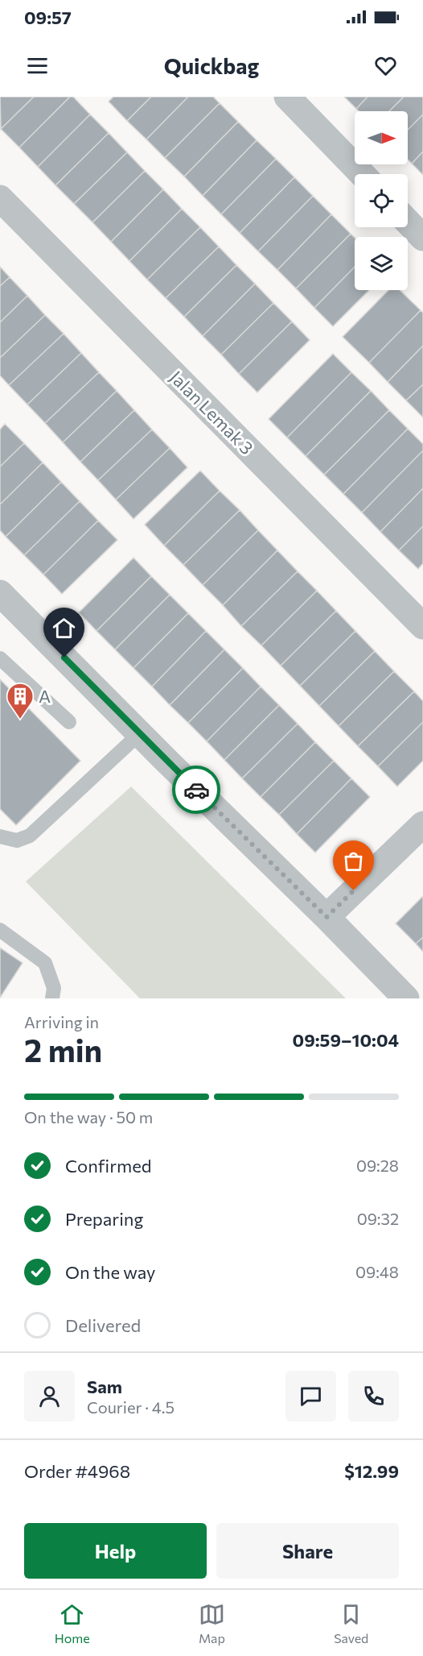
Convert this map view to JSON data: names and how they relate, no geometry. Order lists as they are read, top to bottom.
{
  "streets": {
    "street": ["Jalan Lemak 3"]
  },
  "places": {
    "building": ["A"]
  },
  "north": "right",
  "page": {
    "status": "09:57",
    "header": "Quickbag",
    "heading": ["2 min", "Arriving in", "09:59–10:04"],
    "panel": [
      "Sam",
      "Courier · 4.5",
      "Order #4968",
      "$12.99"
    ],
    "bar": "On the way · 50 m",
    "list": [
      ["Confirmed", "09:28"],
      ["Preparing", "09:32"],
      ["On the way", "09:48"],
      "Delivered"
    ],
    "buttons": ["Help", "Share"],
    "tabs": ["Home", "Map", "Saved"]
  }
}
